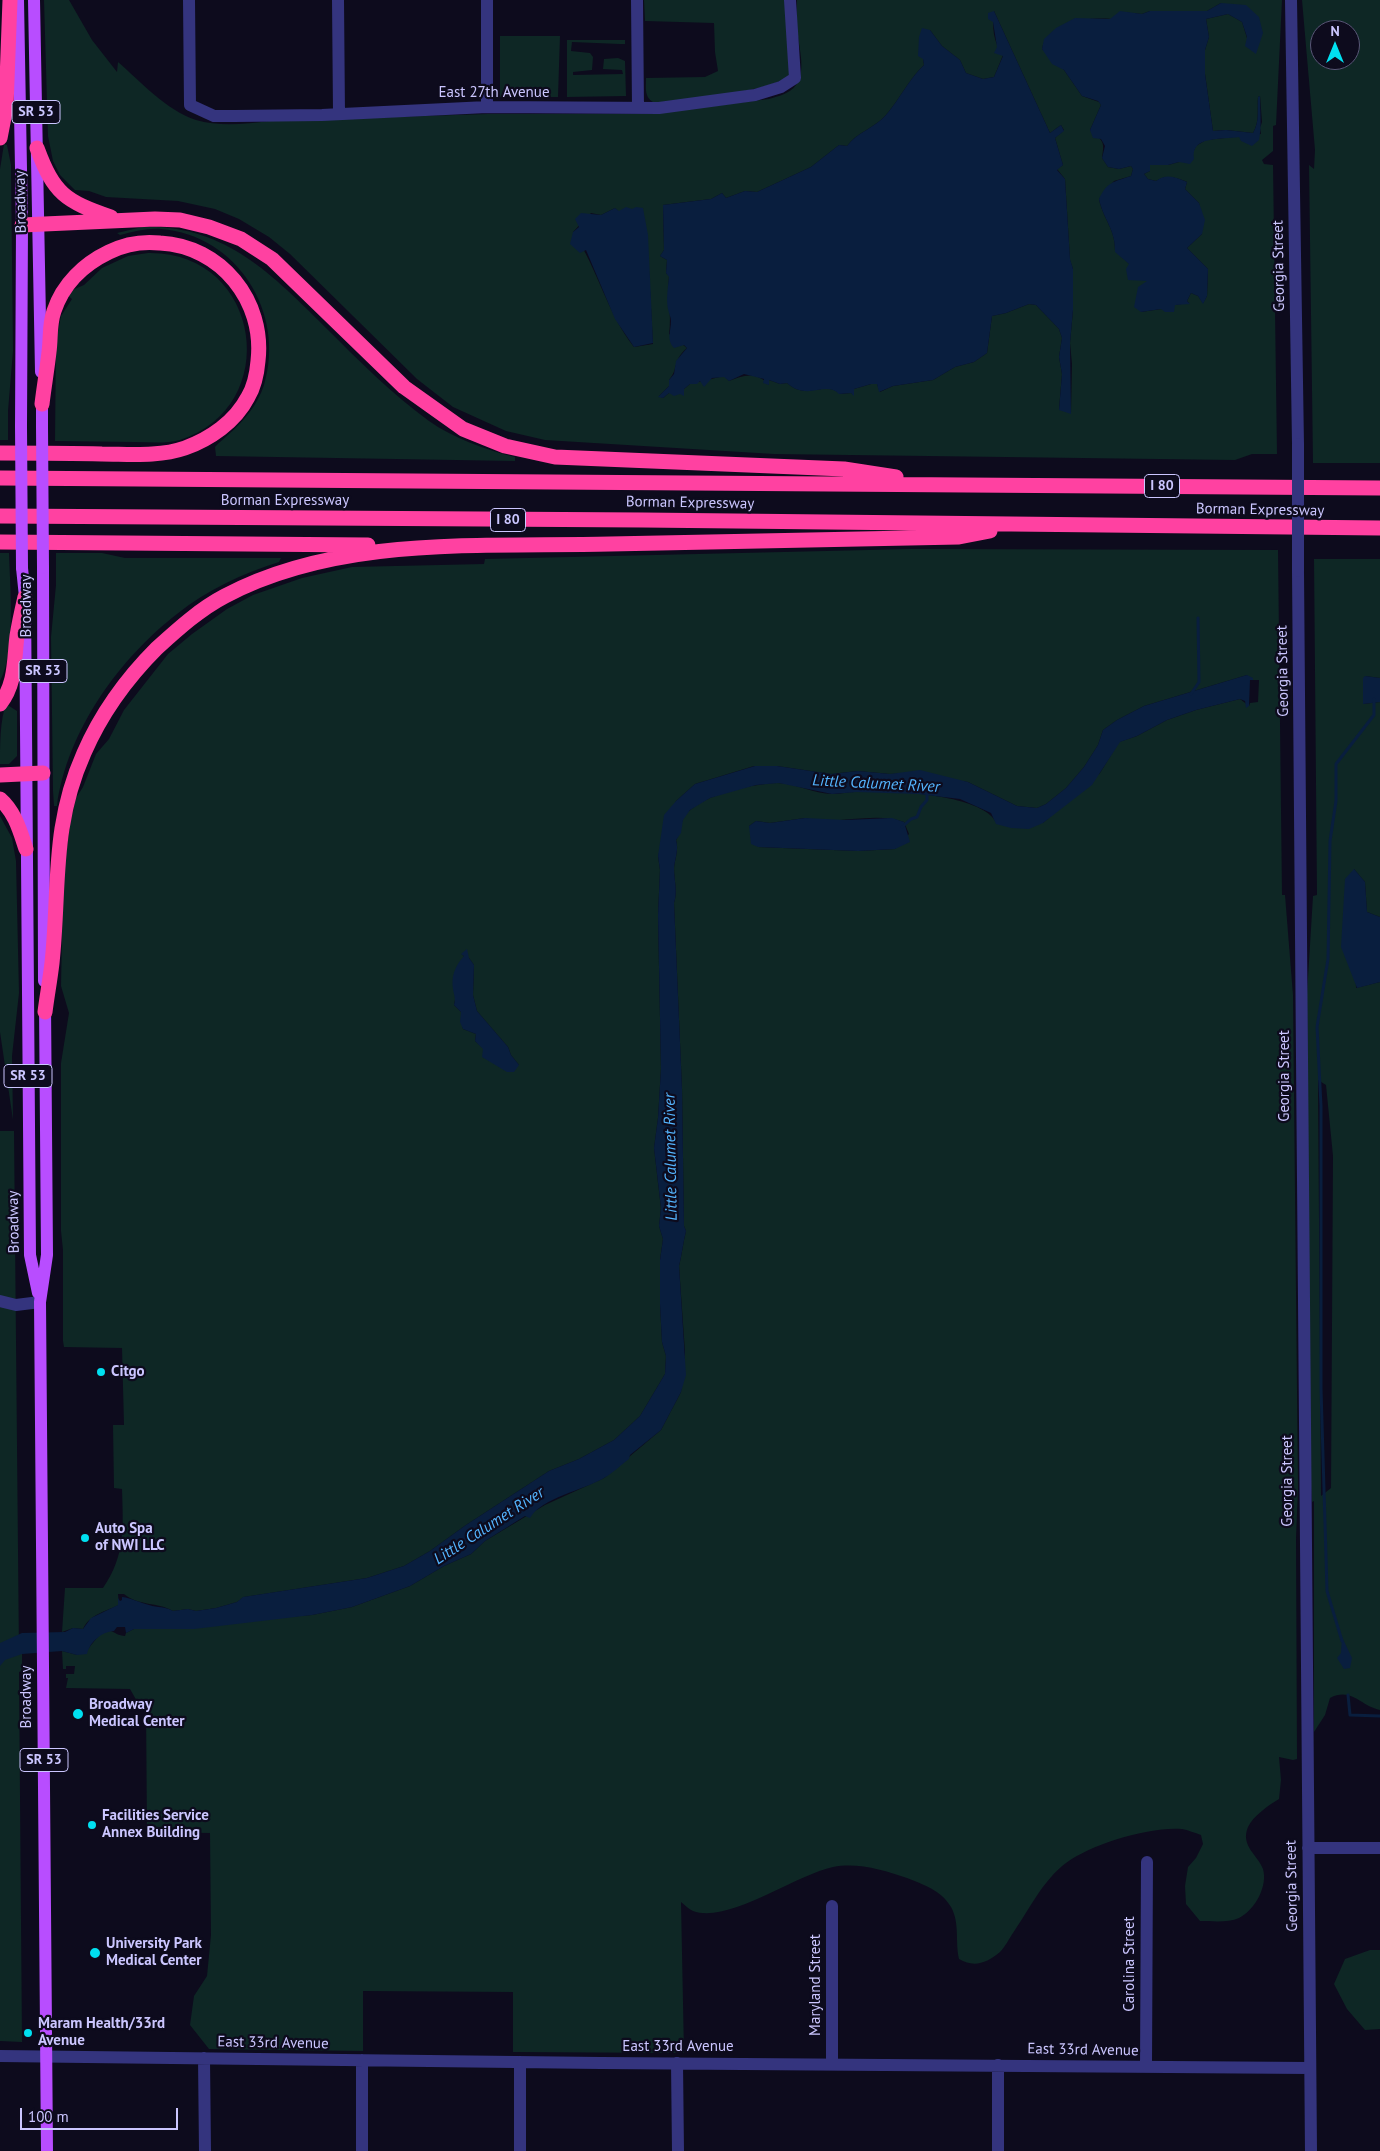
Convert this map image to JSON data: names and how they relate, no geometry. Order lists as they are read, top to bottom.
{
  "streets": {
    "highway": ["I 80", "Borman Expressway"],
    "main road": ["SR 53", "Broadway"],
    "street": [
      "East 27th Avenue",
      "Georgia Street",
      "Carolina Street",
      "Maryland Street",
      "East 33rd Avenue"
    ]
  },
  "crossings": [
    ["Broadway", "East 33rd Avenue"],
    ["Georgia Street", "East 33rd Avenue"],
    ["Carolina Street", "East 33rd Avenue"],
    ["Maryland Street", "East 33rd Avenue"]
  ],
  "water": ["Little Calumet River"],
  "places": [
    "Citgo",
    "Auto Spa of NWI LLC",
    "Broadway Medical Center",
    "Facilities Service Annex Building",
    "University Park Medical Center",
    "Maram Health/33rd Avenue"
  ],
  "scale_bar": "100 m",
  "north": "top"
}
